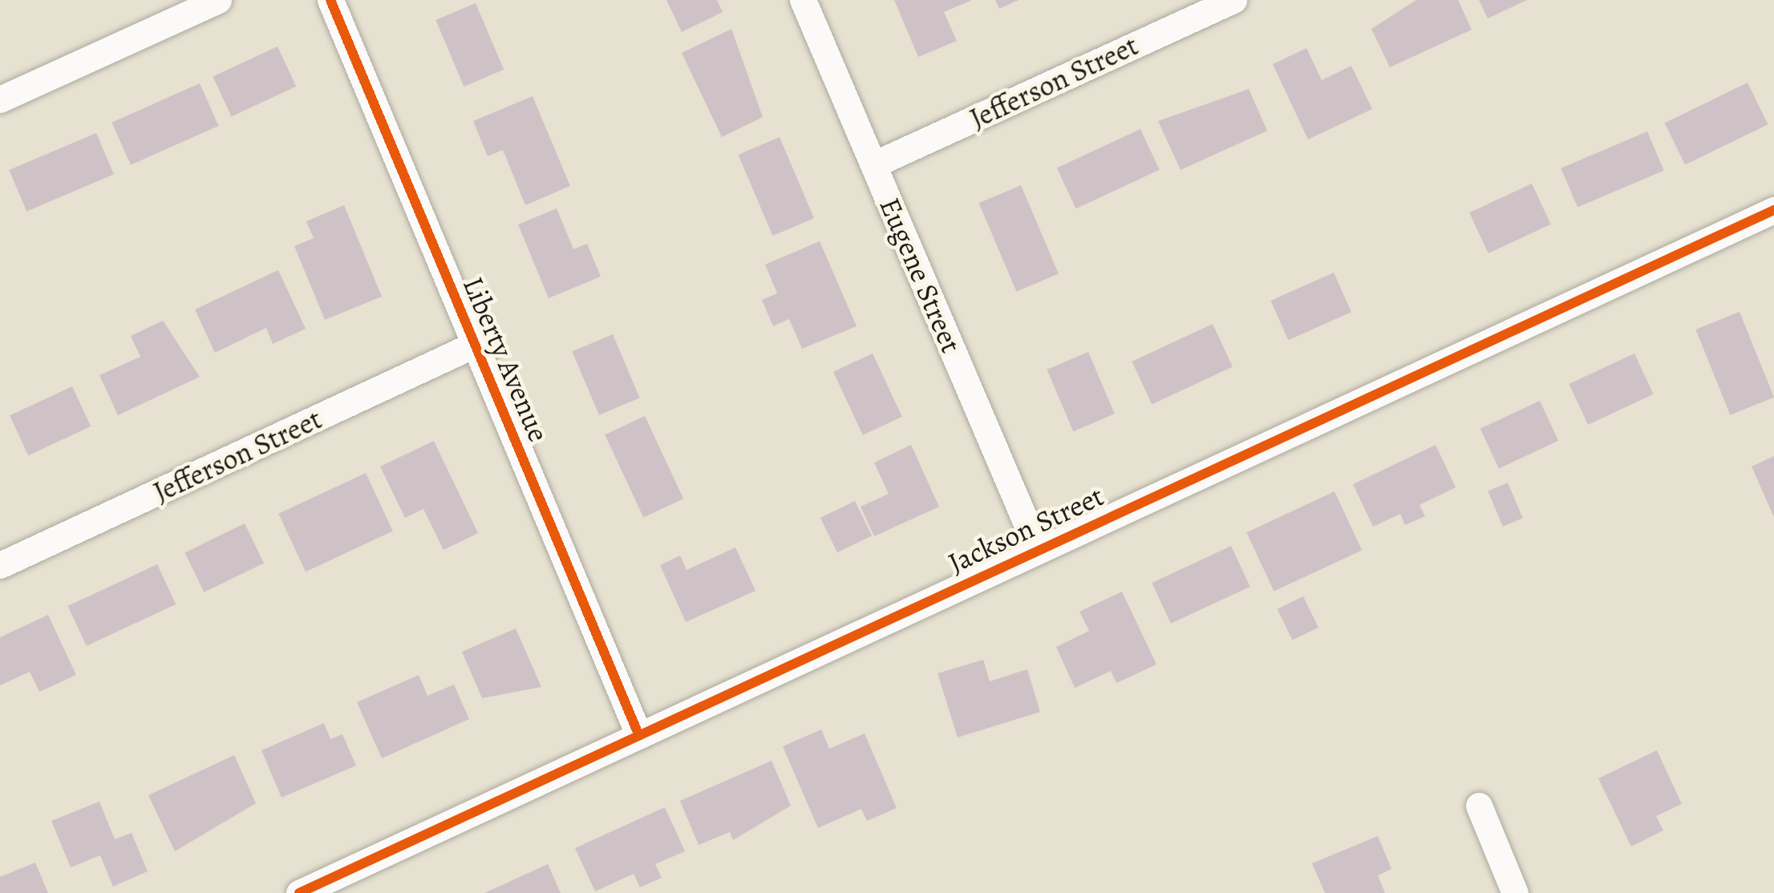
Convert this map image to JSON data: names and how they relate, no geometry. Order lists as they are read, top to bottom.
{
  "streets": {
    "street": [
      "Jefferson Street",
      "Eugene Street",
      "Liberty Avenue",
      "Jackson Street"
    ]
  },
  "crossings": [
    ["Jefferson Street", "Eugene Street"],
    ["Jefferson Street", "Liberty Avenue"],
    ["Eugene Street", "Jackson Street"],
    ["Liberty Avenue", "Jackson Street"]
  ]
}
